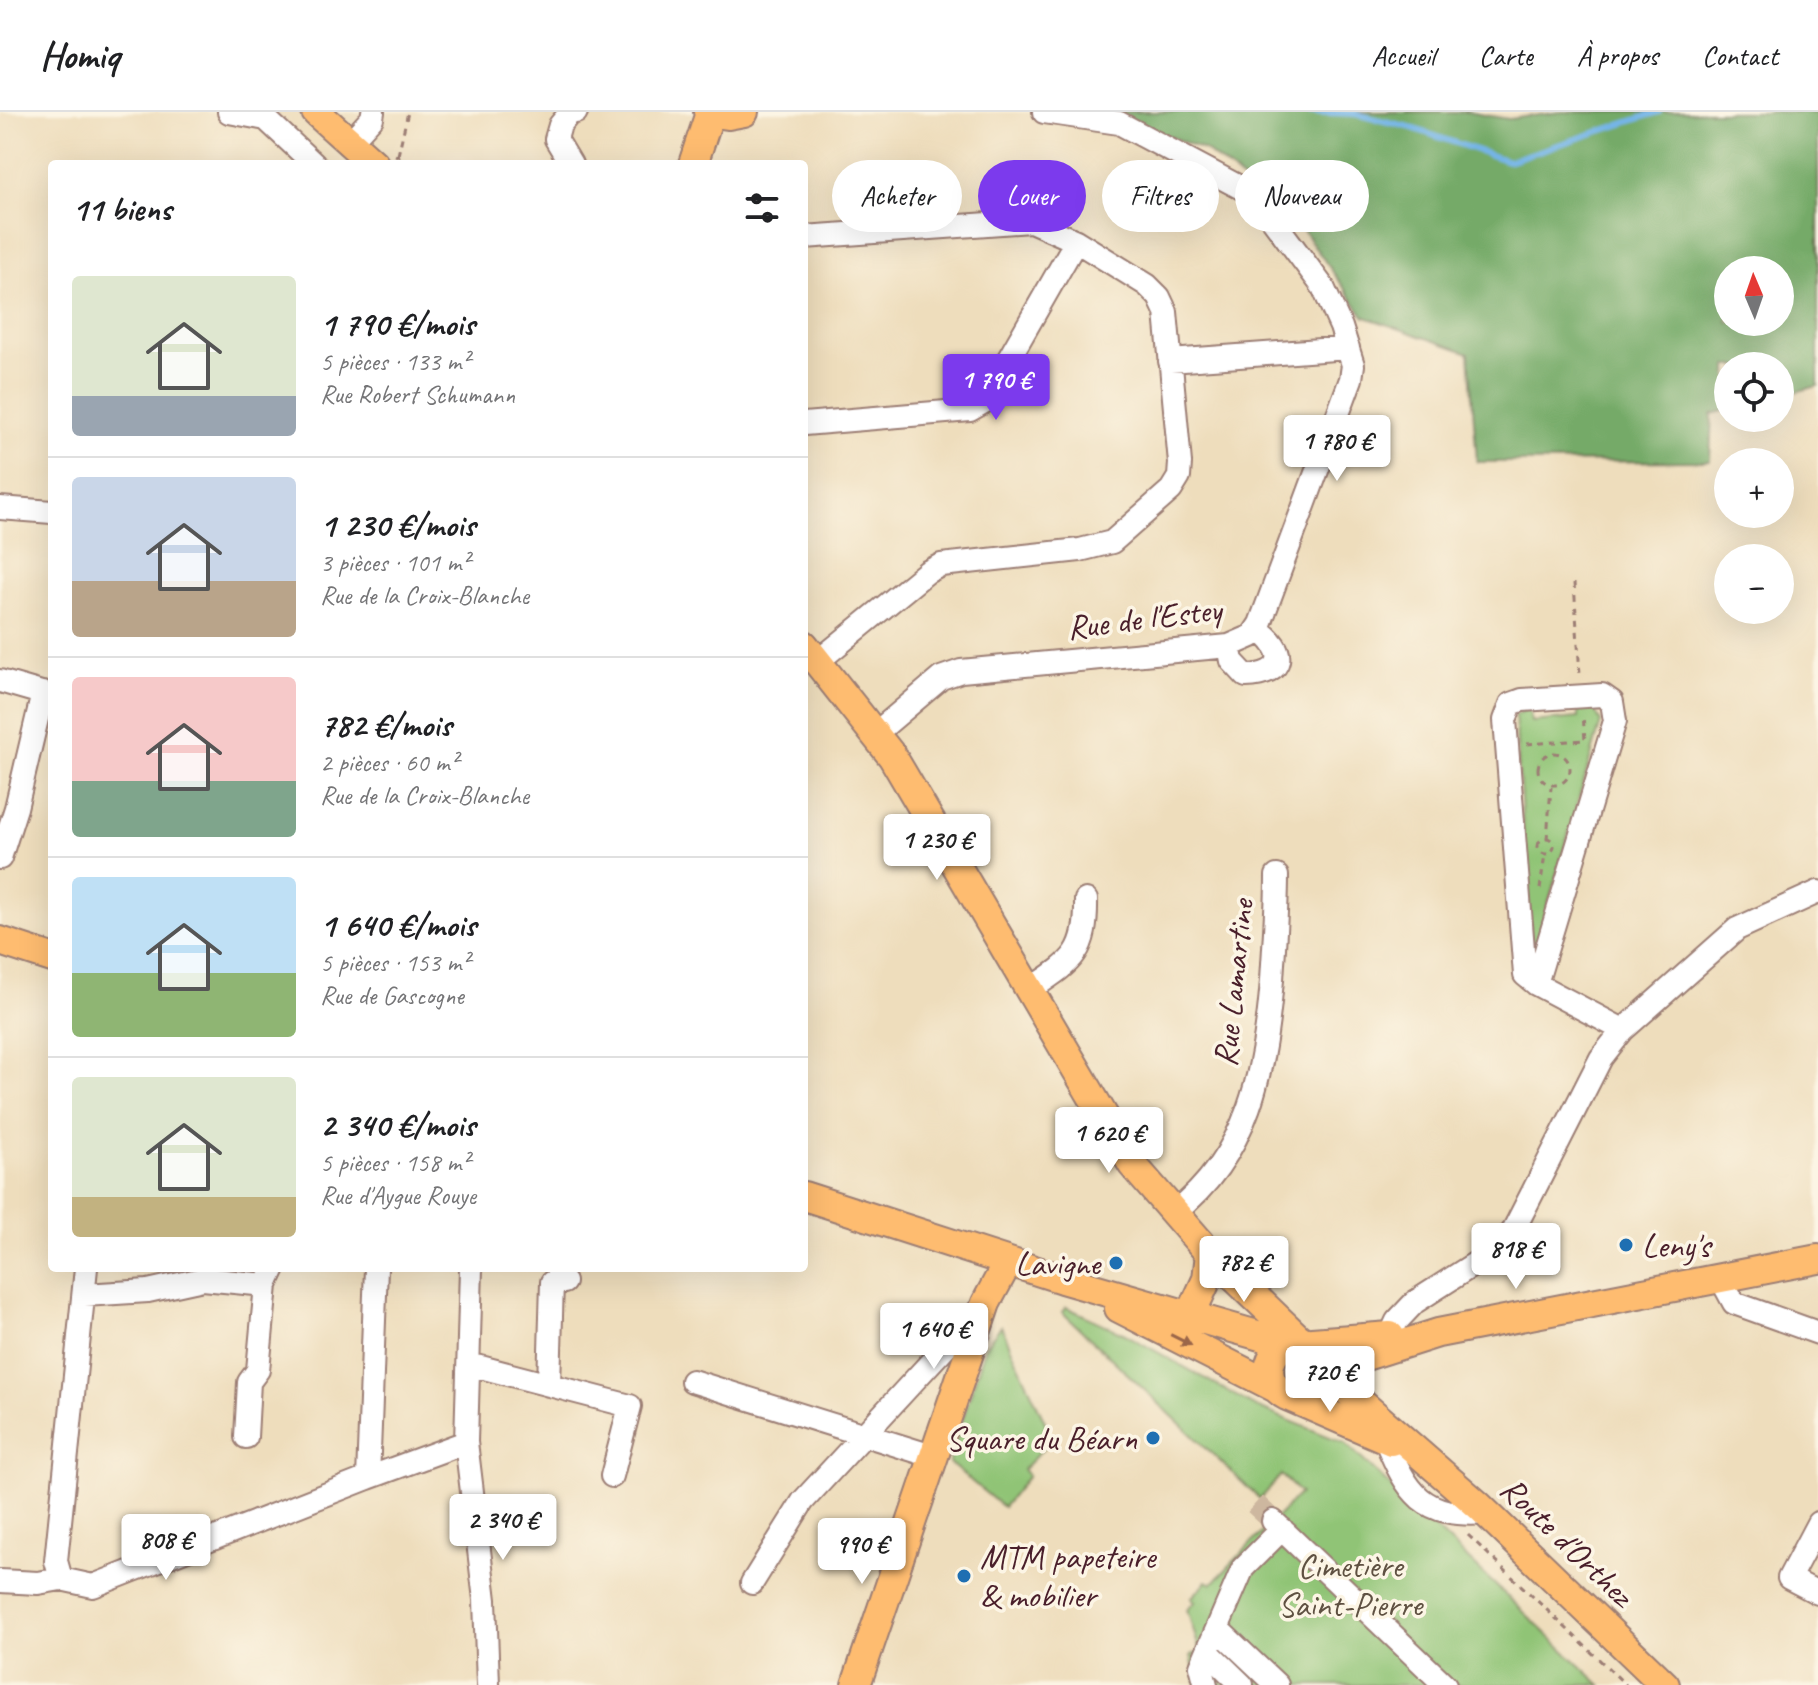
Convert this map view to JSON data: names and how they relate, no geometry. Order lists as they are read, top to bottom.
{
  "streets": {
    "main road": ["Route d'Orthez"],
    "street": ["Rue de l'Estey", "Rue Lamartine"]
  },
  "parks": ["Cimetière Saint-Pierre"],
  "places": [
    "Leny's",
    "Lavigne",
    "Square du Béarn",
    "MTM papeteire & mobilier"
  ],
  "north": "top",
  "page": {
    "header": "Homiq",
    "nav": [
      "Accueil",
      "Carte",
      "À propos",
      "Contact"
    ],
    "chip": [
      "Acheter",
      "Louer",
      "Filtres",
      "Nouveau"
    ],
    "heading": "11 biens",
    "map_buttons": ["+", "−"],
    "list": [
      {
        "name": "1 790 €/mois",
        "note": "5 pièces · 133 m² · Rue Robert Schumann"
      },
      {
        "name": "1 230 €/mois",
        "note": "3 pièces · 101 m² · Rue de la Croix-Blanche"
      },
      {
        "name": "782 €/mois",
        "note": "2 pièces · 60 m² · Rue de la Croix-Blanche"
      },
      {
        "name": "1 640 €/mois",
        "note": "5 pièces · 153 m² · Rue de Gascogne"
      },
      {
        "name": "2 340 €/mois",
        "note": "5 pièces · 158 m² · Rue d'Aygue Rouye"
      }
    ],
    "price": [
      "1 790 €",
      "1 780 €",
      "1 230 €",
      "1 620 €",
      "818 €",
      "782 €",
      "1 640 €",
      "720 €",
      "2 340 €",
      "808 €",
      "990 €"
    ]
  }
}
